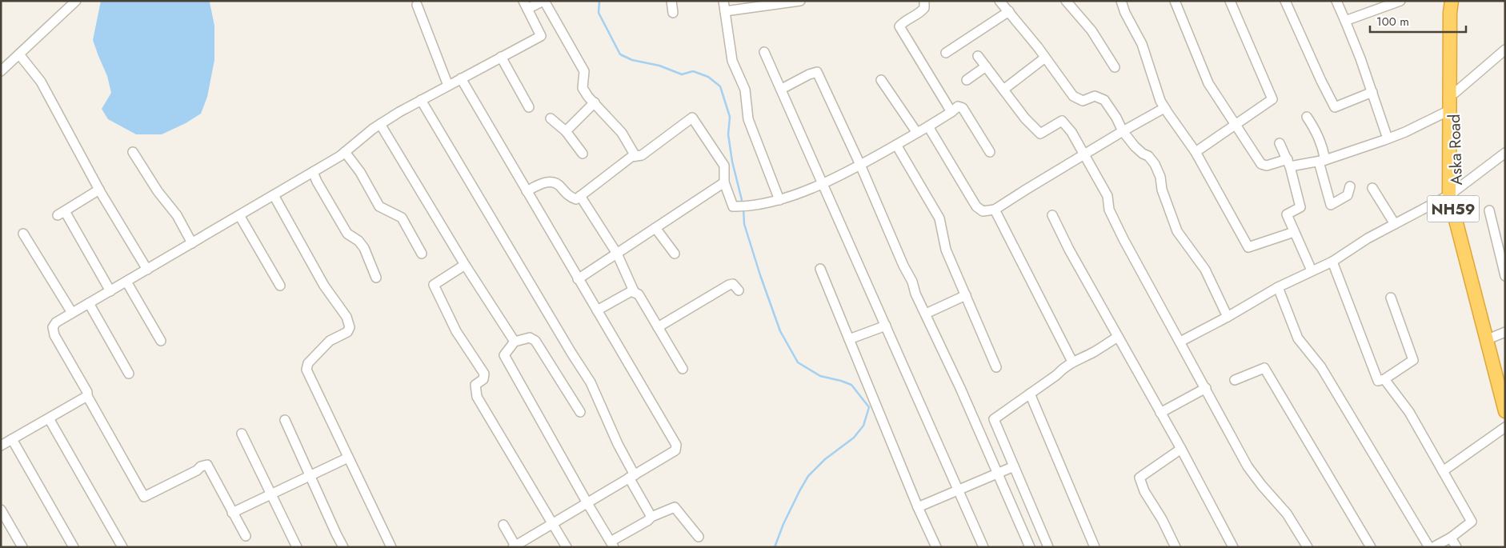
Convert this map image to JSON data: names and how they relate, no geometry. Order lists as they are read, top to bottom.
{
  "streets": {
    "highway": ["Aska Road", "NH59"]
  },
  "crossings": [
    ["Aska Road", "NH59"]
  ],
  "scale_bar": "100 m"
}
